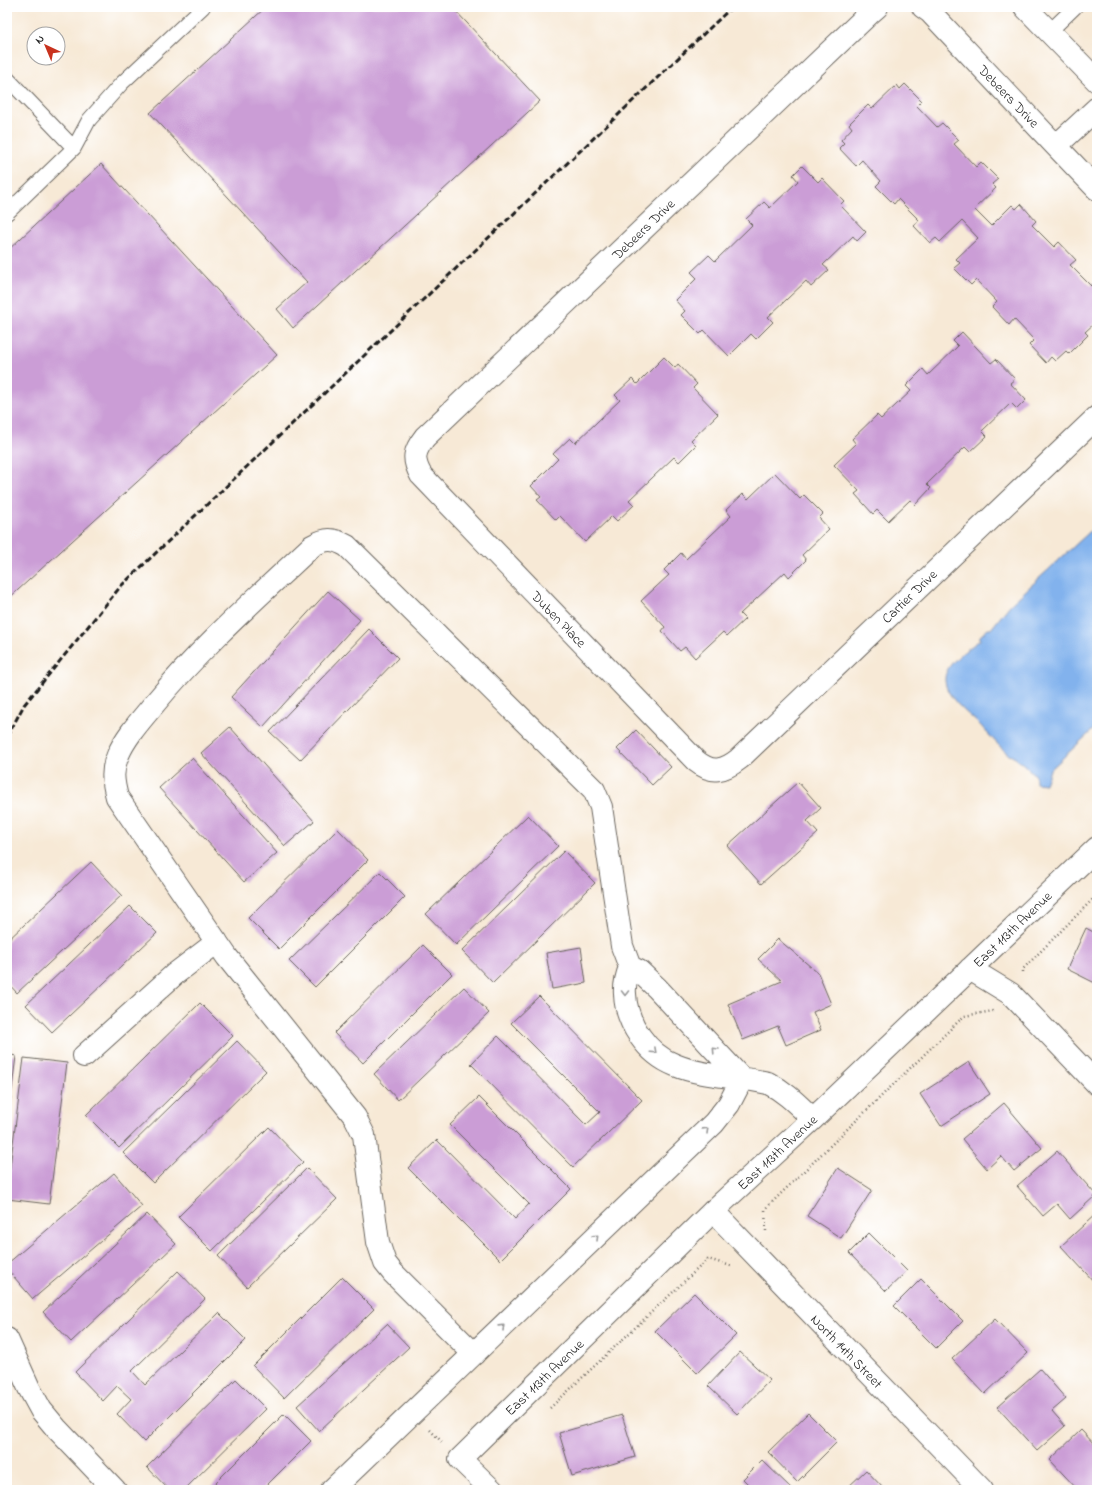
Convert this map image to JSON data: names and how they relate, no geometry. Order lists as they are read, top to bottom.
{
  "streets": {
    "street": [
      "Debeers Drive",
      "Cartier Drive",
      "Duben Place",
      "East 113th Avenue",
      "North 14th Street"
    ]
  },
  "crossings": [
    ["Debeers Drive", "Duben Place"],
    ["Cartier Drive", "Duben Place"],
    ["East 113th Avenue", "North 14th Street"]
  ],
  "north": "top left"
}
